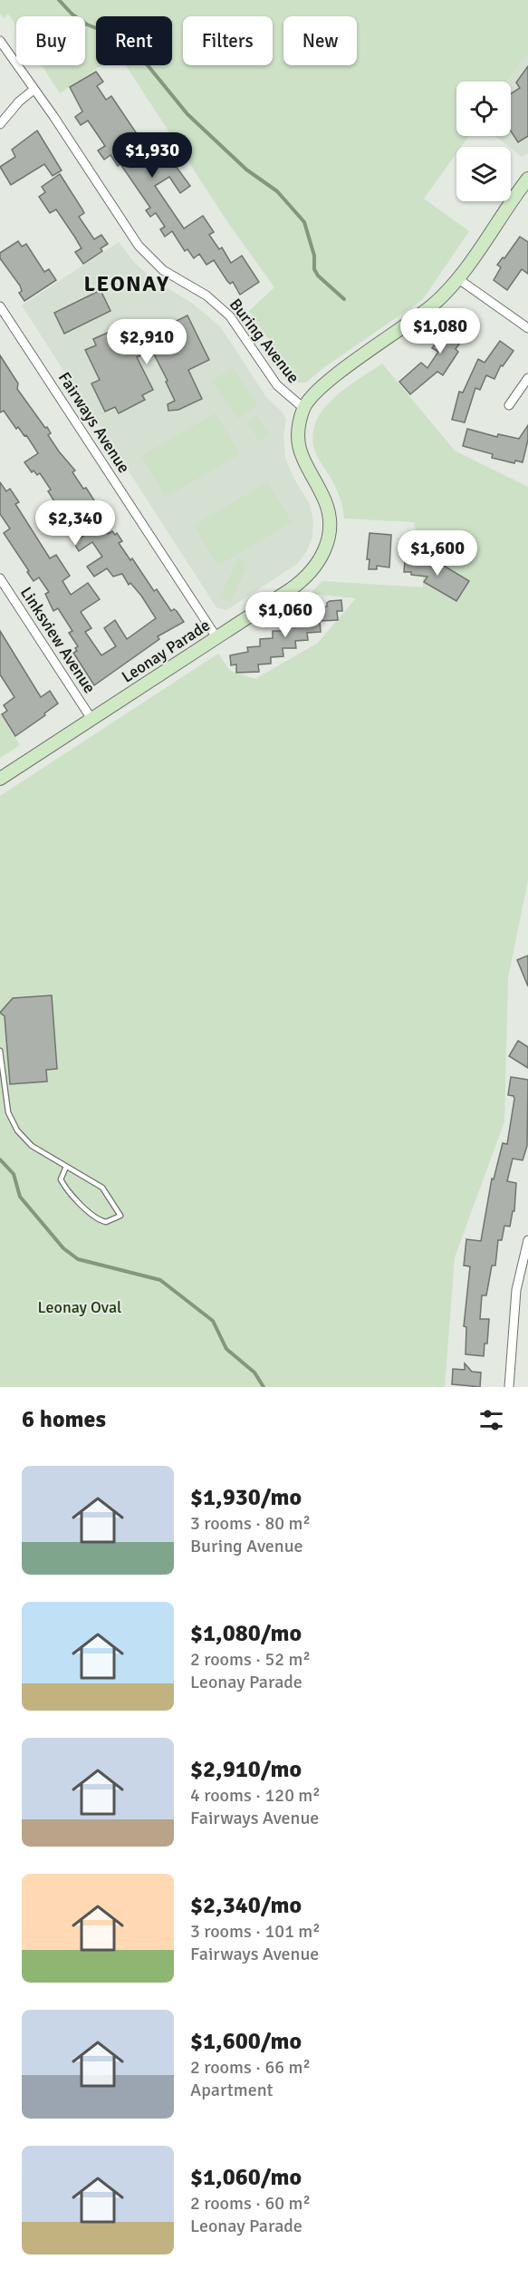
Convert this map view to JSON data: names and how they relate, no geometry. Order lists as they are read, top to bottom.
{
  "streets": {
    "street": [
      "Buring Avenue",
      "Fairways Avenue",
      "Linksview Avenue",
      "Leonay Parade"
    ]
  },
  "crossings": [
    ["Buring Avenue", "Leonay Parade"],
    ["Fairways Avenue", "Leonay Parade"],
    ["Linksview Avenue", "Leonay Parade"]
  ],
  "districts": ["LEONAY"],
  "parks": ["Leonay Oval"],
  "page": {
    "chip": [
      "Buy",
      "Rent",
      "Filters",
      "New"
    ],
    "price": [
      "$1,930",
      "$1,080",
      "$2,910",
      "$2,340",
      "$1,600",
      "$1,060"
    ],
    "heading": "6 homes",
    "list": [
      {
        "name": "$1,930/mo",
        "note": "3 rooms · 80 m² · Buring Avenue"
      },
      {
        "name": "$1,080/mo",
        "note": "2 rooms · 52 m² · Leonay Parade"
      },
      {
        "name": "$2,910/mo",
        "note": "4 rooms · 120 m² · Fairways Avenue"
      },
      {
        "name": "$2,340/mo",
        "note": "3 rooms · 101 m² · Fairways Avenue"
      },
      {
        "name": "$1,600/mo",
        "note": "2 rooms · 66 m² · Apartment"
      },
      {
        "name": "$1,060/mo",
        "note": "2 rooms · 60 m² · Leonay Parade"
      }
    ]
  }
}
